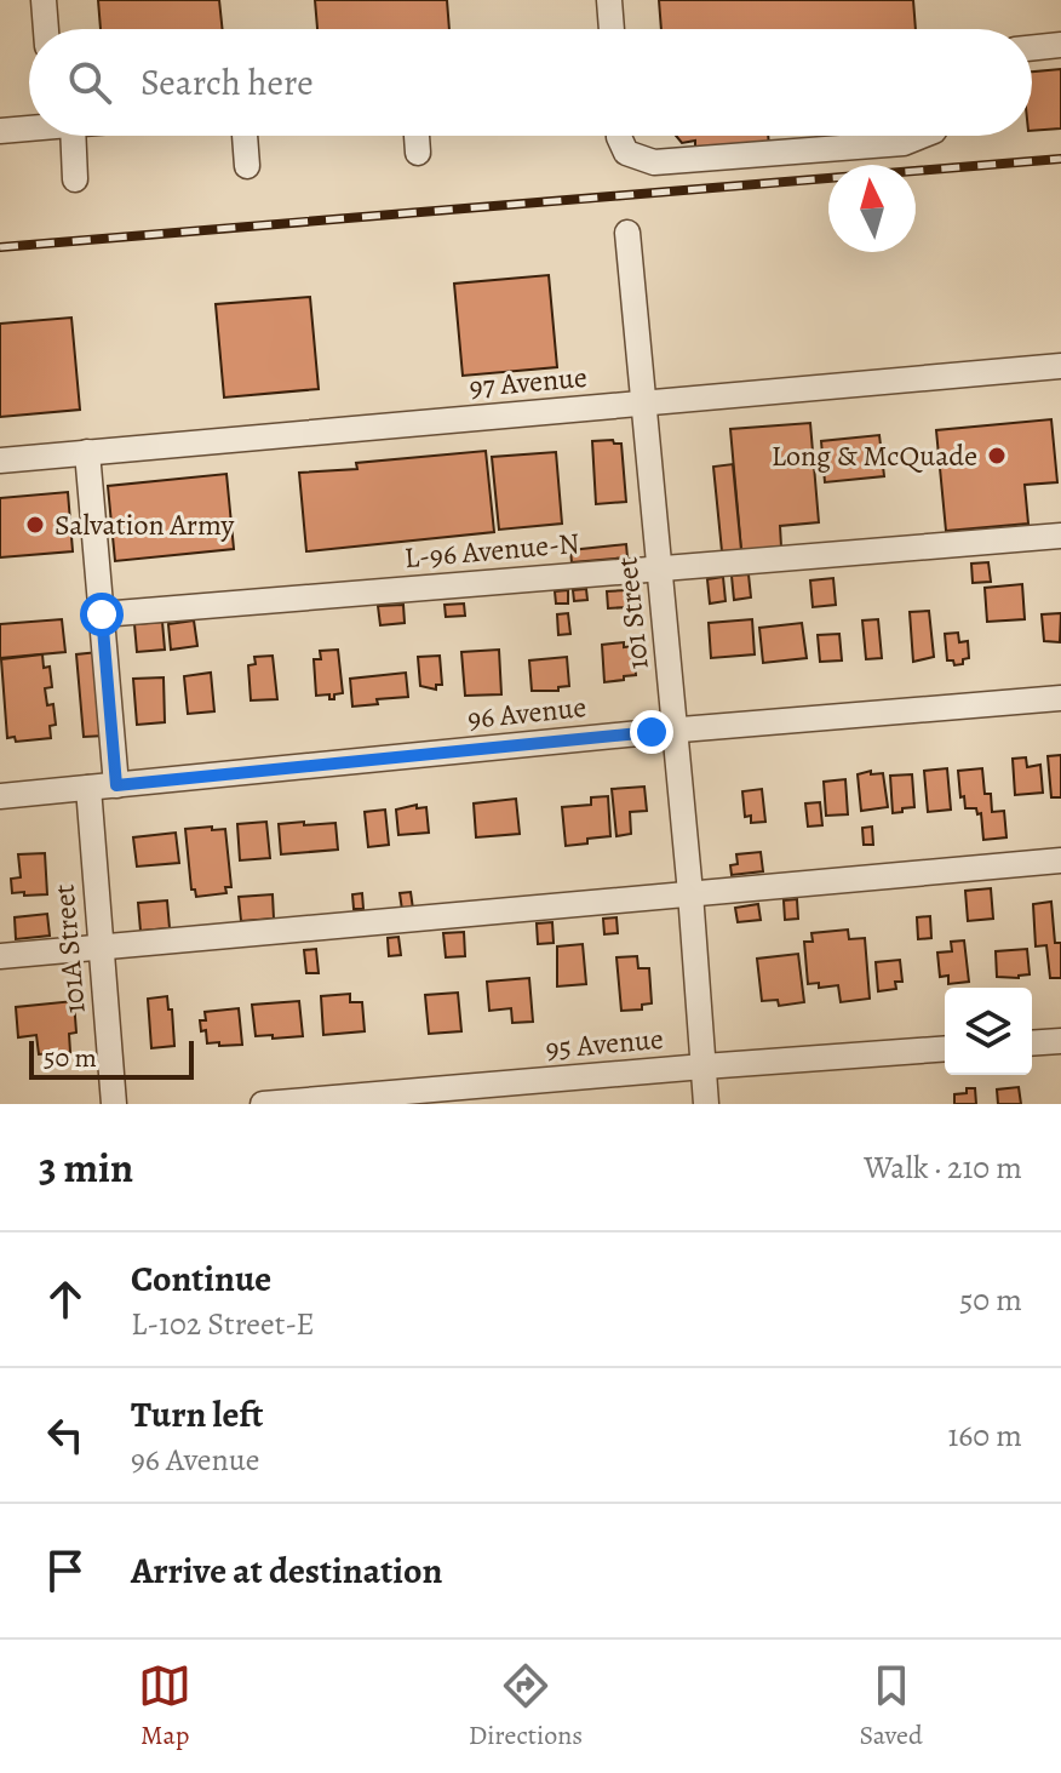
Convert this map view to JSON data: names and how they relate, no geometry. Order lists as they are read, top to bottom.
{
  "streets": {
    "street": [
      "97 Avenue",
      "L-96 Avenue-N",
      "101 Street",
      "96 Avenue",
      "101A Street",
      "95 Avenue"
    ]
  },
  "crossings": [
    ["97 Avenue", "101 Street"],
    ["L-96 Avenue-N", "101 Street"],
    ["101 Street", "96 Avenue"],
    ["101 Street", "95 Avenue"],
    ["96 Avenue", "101A Street"]
  ],
  "places": ["Long & McQuade", "Salvation Army"],
  "scale_bar": "50 m",
  "north": "top",
  "page": {
    "search": "Search here",
    "scale": "50 m",
    "heading": ["3 min", "Walk · 210 m"],
    "list": [
      ["Continue", "L-102 Street-E", "50 m"],
      ["Turn left", "96 Avenue", "160 m"],
      "Arrive at destination"
    ],
    "nav": ["Map", "Directions", "Saved"]
  }
}
